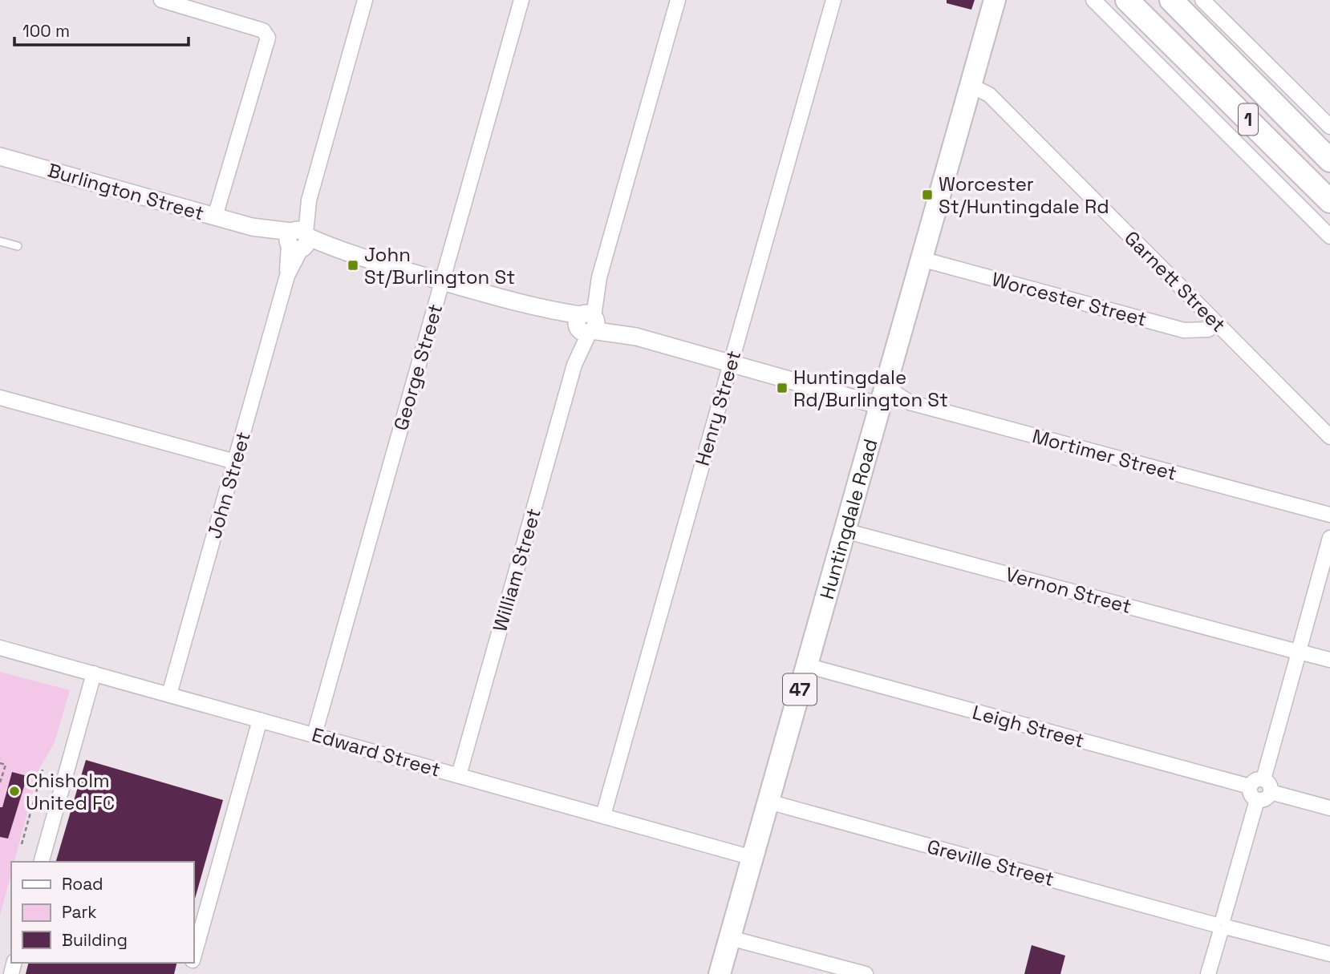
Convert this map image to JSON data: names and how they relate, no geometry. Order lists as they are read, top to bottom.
{
  "streets": {
    "highway": ["1"],
    "main road": ["Huntingdale Road", "47"],
    "street": [
      "Burlington Street",
      "Garnett Street",
      "Worcester Street",
      "George Street",
      "Henry Street",
      "Mortimer Street",
      "John Street",
      "William Street",
      "Vernon Street",
      "Leigh Street",
      "Edward Street",
      "Greville Street"
    ]
  },
  "crossings": [
    ["Burlington Street", "George Street"],
    ["Burlington Street", "Henry Street"],
    ["Burlington Street", "John Street"],
    ["Burlington Street", "Huntingdale Road"],
    ["Burlington Street", "William Street"],
    ["Garnett Street", "Worcester Street"],
    ["Garnett Street", "Huntingdale Road"],
    ["Worcester Street", "Huntingdale Road"],
    ["George Street", "Edward Street"],
    ["Henry Street", "Edward Street"],
    ["Mortimer Street", "Huntingdale Road"],
    ["John Street", "Edward Street"],
    ["Huntingdale Road", "Vernon Street"],
    ["Huntingdale Road", "Leigh Street"],
    ["Huntingdale Road", "Edward Street"],
    ["Huntingdale Road", "Greville Street"],
    ["William Street", "Edward Street"]
  ],
  "places": {
    "transit": ["Worcester St/Huntingdale Rd", "John St/Burlington St", "Huntingdale Rd/Burlington St"],
    "other": ["Chisholm United FC"]
  },
  "legend": ["Road", "Park", "Building"],
  "scale_bar": "100 m"
}
